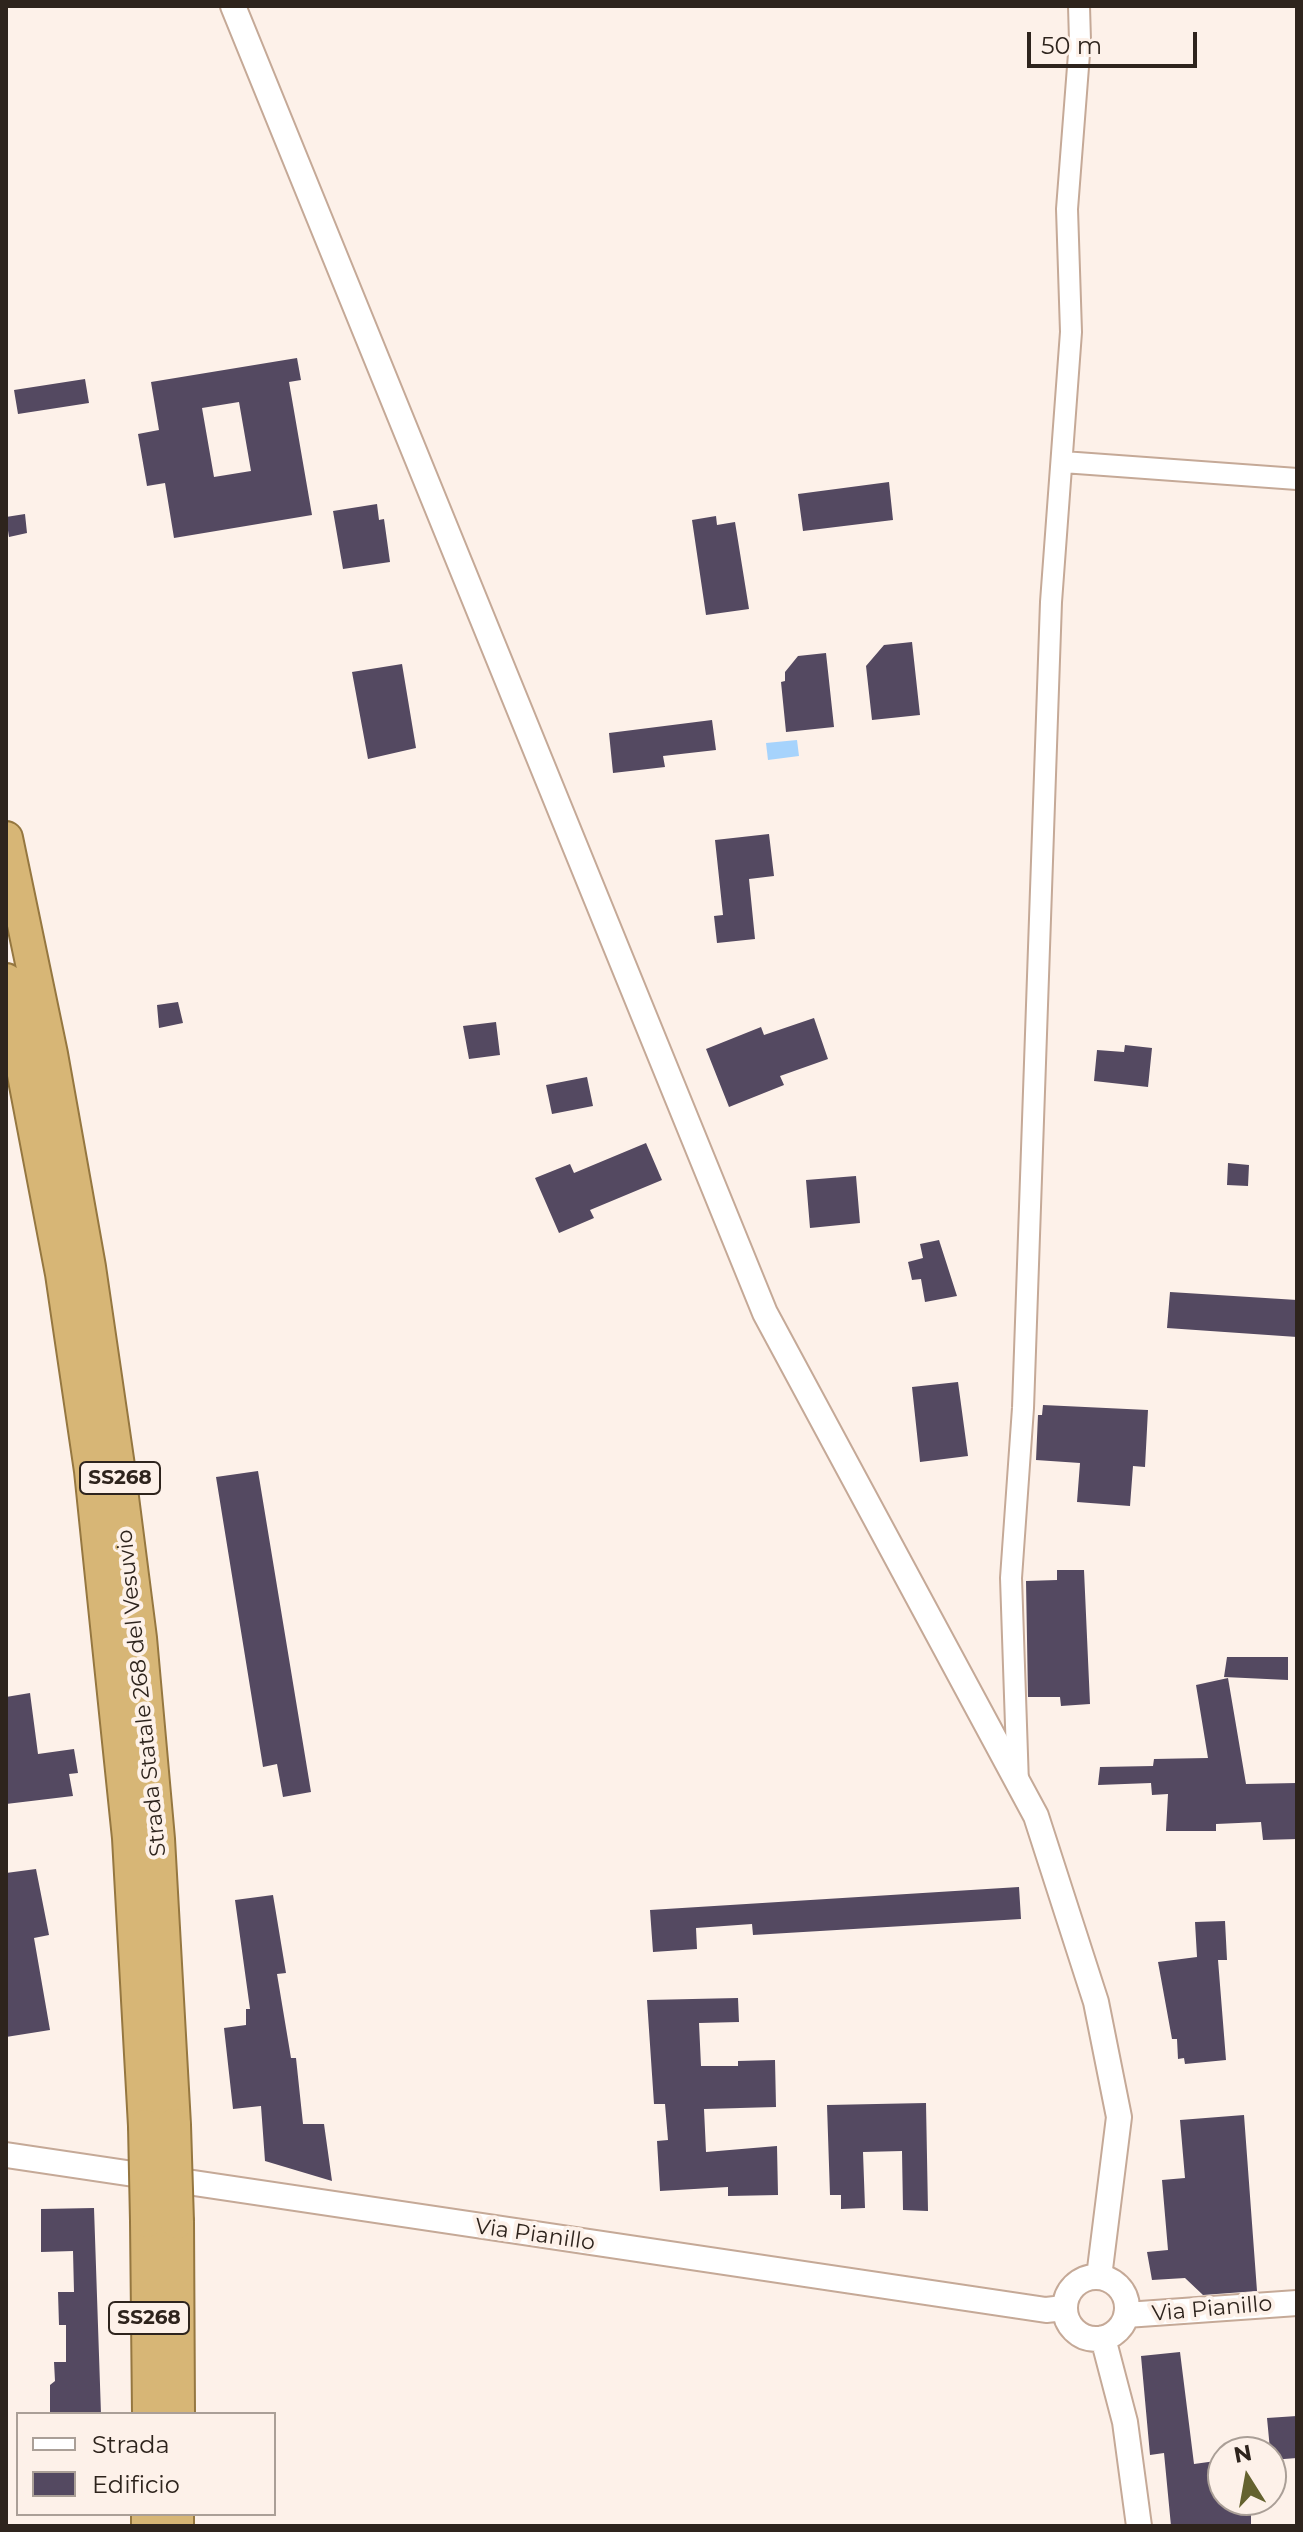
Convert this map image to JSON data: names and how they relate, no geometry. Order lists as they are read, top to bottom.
{
  "streets": {
    "highway": ["SS268", "Strada Statale 268 del Vesuvio"],
    "street": ["Via Pianillo"]
  },
  "legend": ["Strada", "Edificio"],
  "scale_bar": "50 m",
  "north": "top"
}
